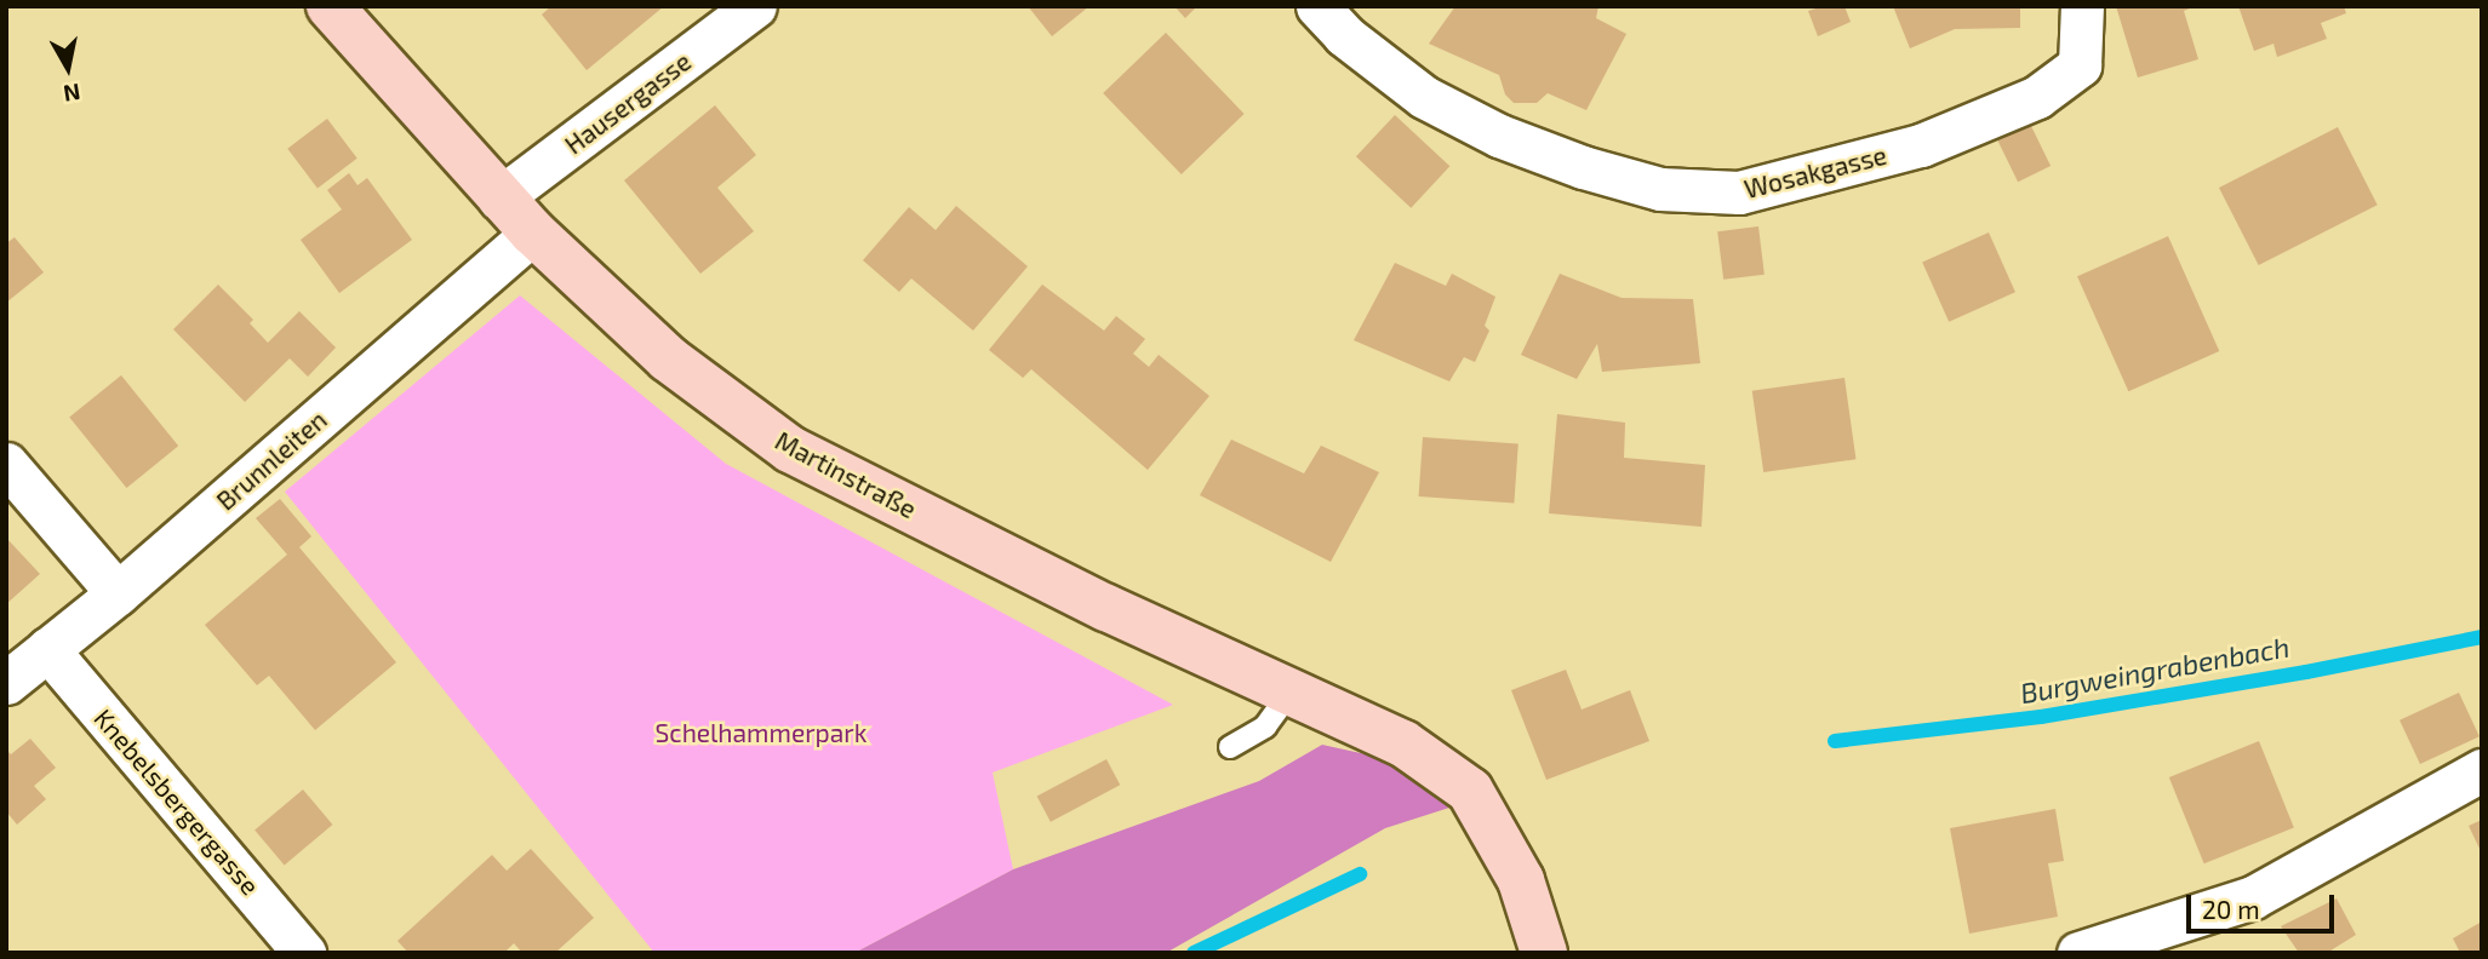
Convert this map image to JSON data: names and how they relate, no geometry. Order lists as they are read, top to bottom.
{
  "streets": {
    "main road": ["Martinstraße"],
    "street": [
      "Hausergasse",
      "Wosakgasse",
      "Brunnleiten",
      "Knebelsbergergasse"
    ]
  },
  "crossings": [
    ["Hausergasse", "Martinstraße"],
    ["Brunnleiten", "Martinstraße"],
    ["Brunnleiten", "Knebelsbergergasse"]
  ],
  "water": ["Burgweingrabenbach"],
  "parks": ["Schelhammerpark"],
  "scale_bar": "20 m",
  "north": "bottom"
}
